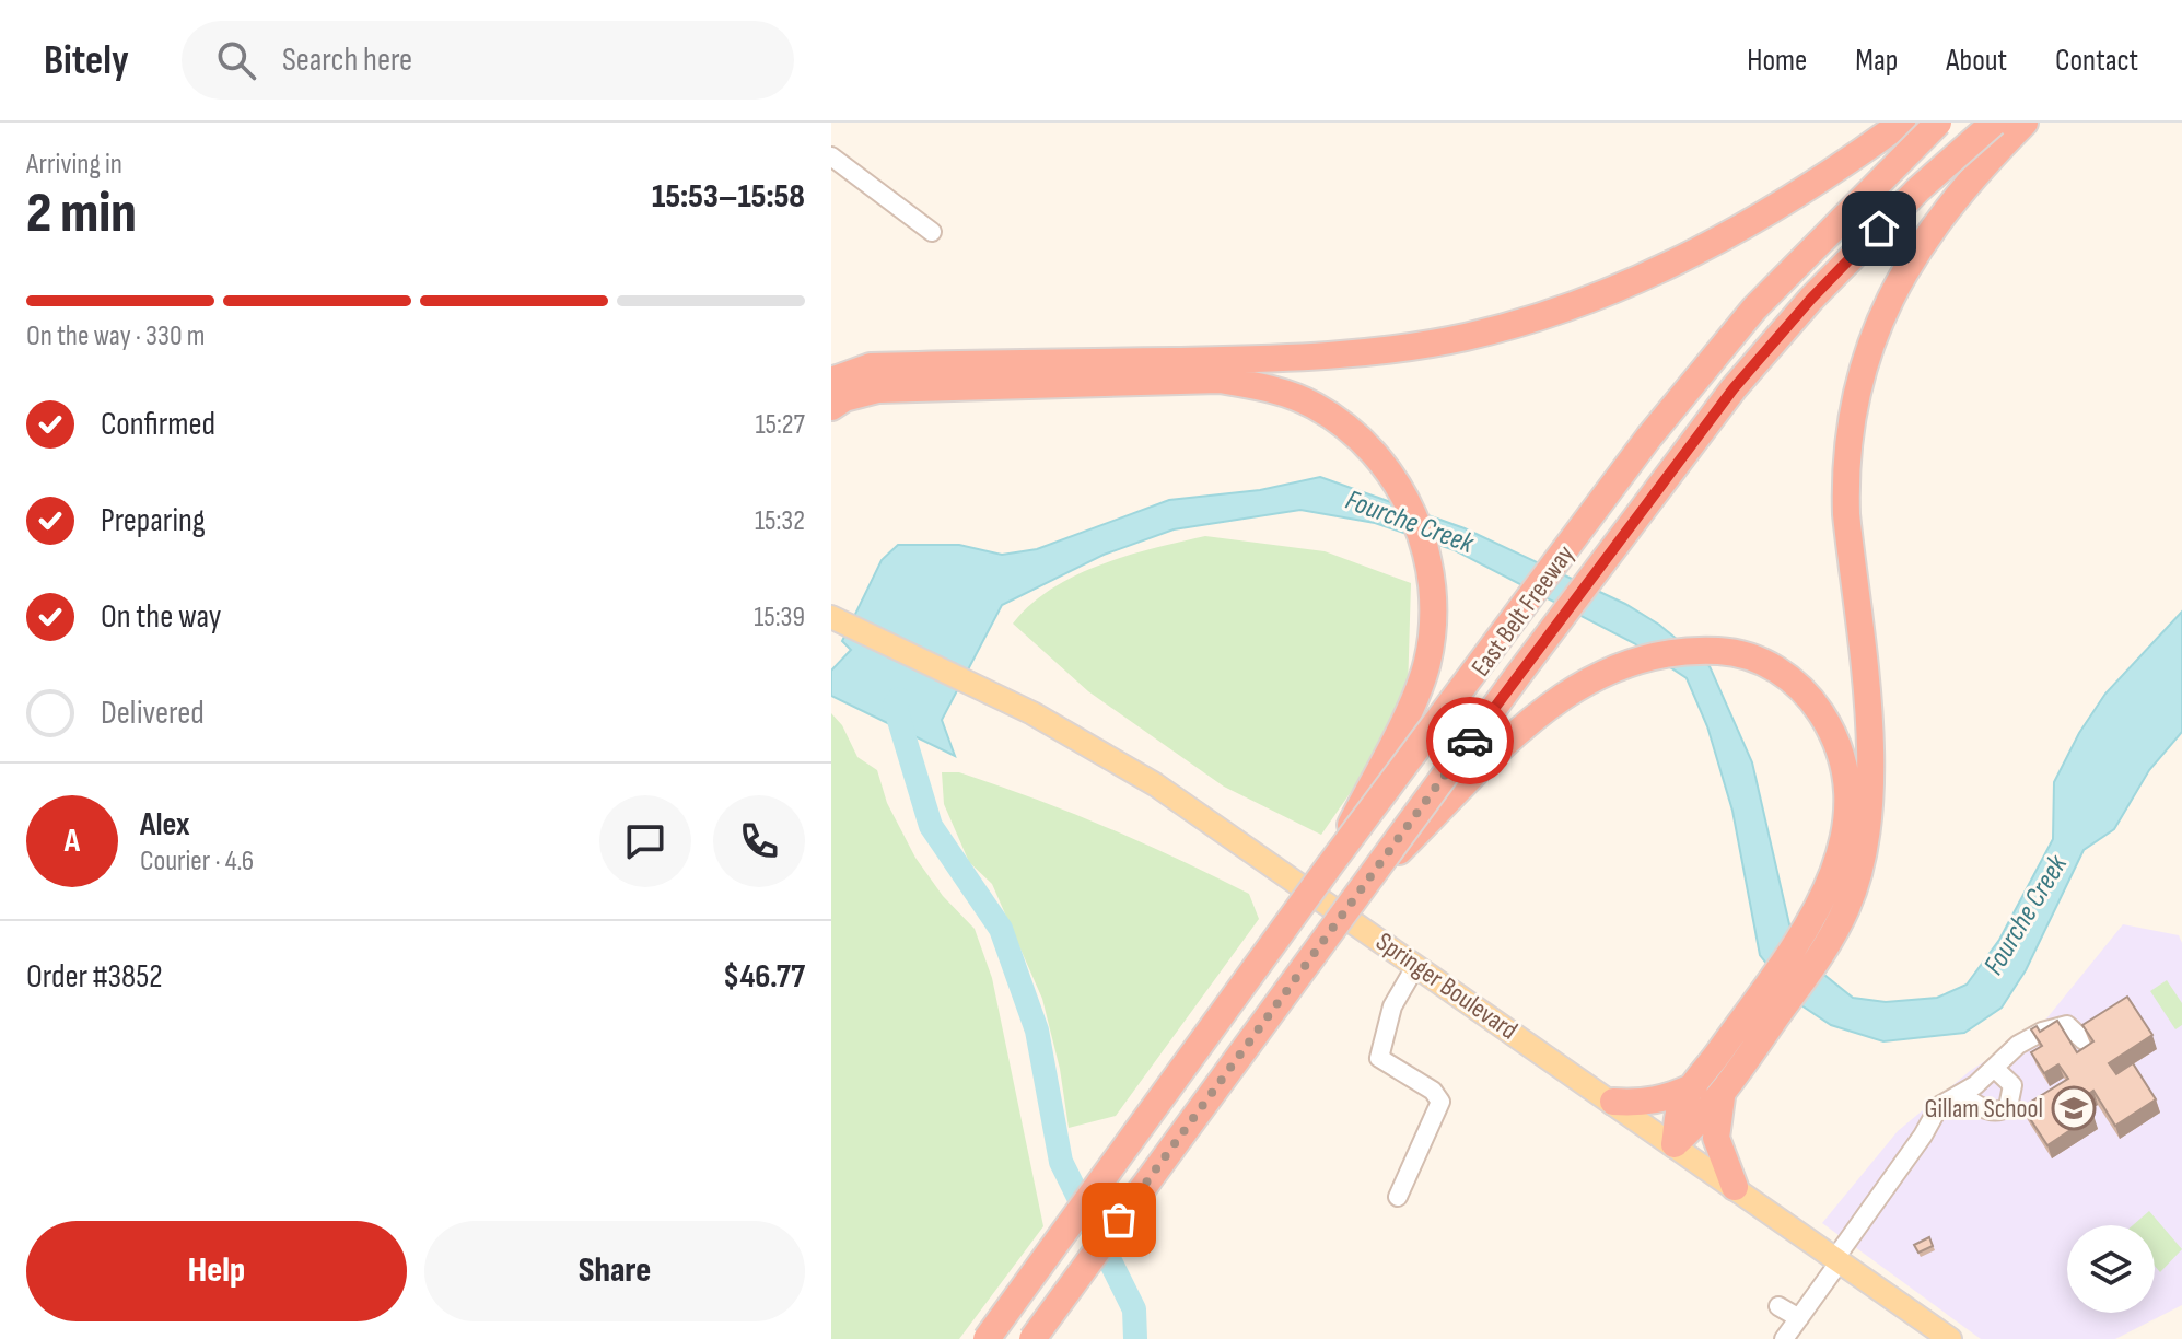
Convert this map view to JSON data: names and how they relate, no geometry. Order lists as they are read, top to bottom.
{
  "streets": {
    "highway": ["East Belt Freeway"],
    "main road": ["Springer Boulevard"]
  },
  "water": ["Fourche Creek"],
  "places": {
    "school or university": ["Gillam School"]
  },
  "page": {
    "header": "Bitely",
    "search": "Search here",
    "nav": [
      "Home",
      "Map",
      "About",
      "Contact"
    ],
    "heading": ["2 min", "Arriving in", "15:53–15:58"],
    "panel": [
      "Alex",
      "Courier · 4.6",
      "Order #3852",
      "$46.77"
    ],
    "bar": "On the way · 330 m",
    "list": [
      ["Confirmed", "15:27"],
      ["Preparing", "15:32"],
      ["On the way", "15:39"],
      "Delivered"
    ],
    "round": "A",
    "buttons": ["Help", "Share"]
  }
}
